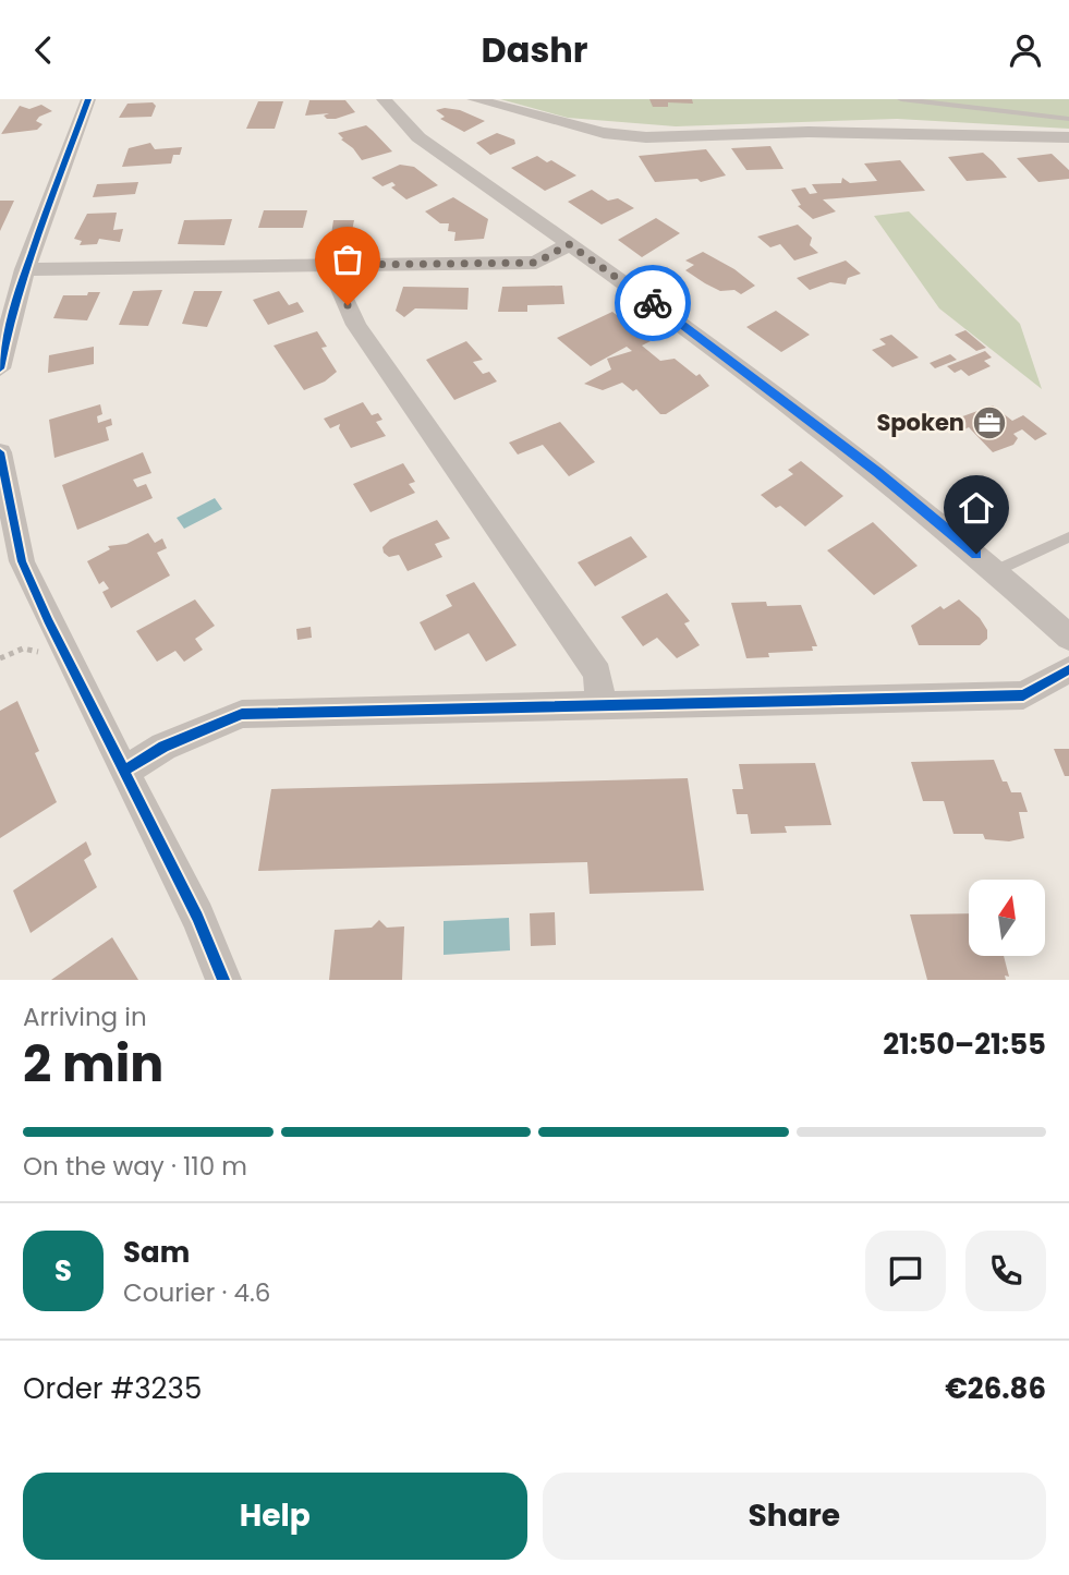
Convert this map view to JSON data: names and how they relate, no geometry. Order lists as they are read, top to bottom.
{
  "places": {
    "office": ["Spoken"]
  },
  "north": "top",
  "page": {
    "header": "Dashr",
    "heading": ["2 min", "Arriving in", "21:50–21:55"],
    "panel": [
      "Sam",
      "Courier · 4.6",
      "Order #3235",
      "€26.86"
    ],
    "bar": "On the way · 110 m",
    "round": "S",
    "buttons": ["Help", "Share"]
  }
}
